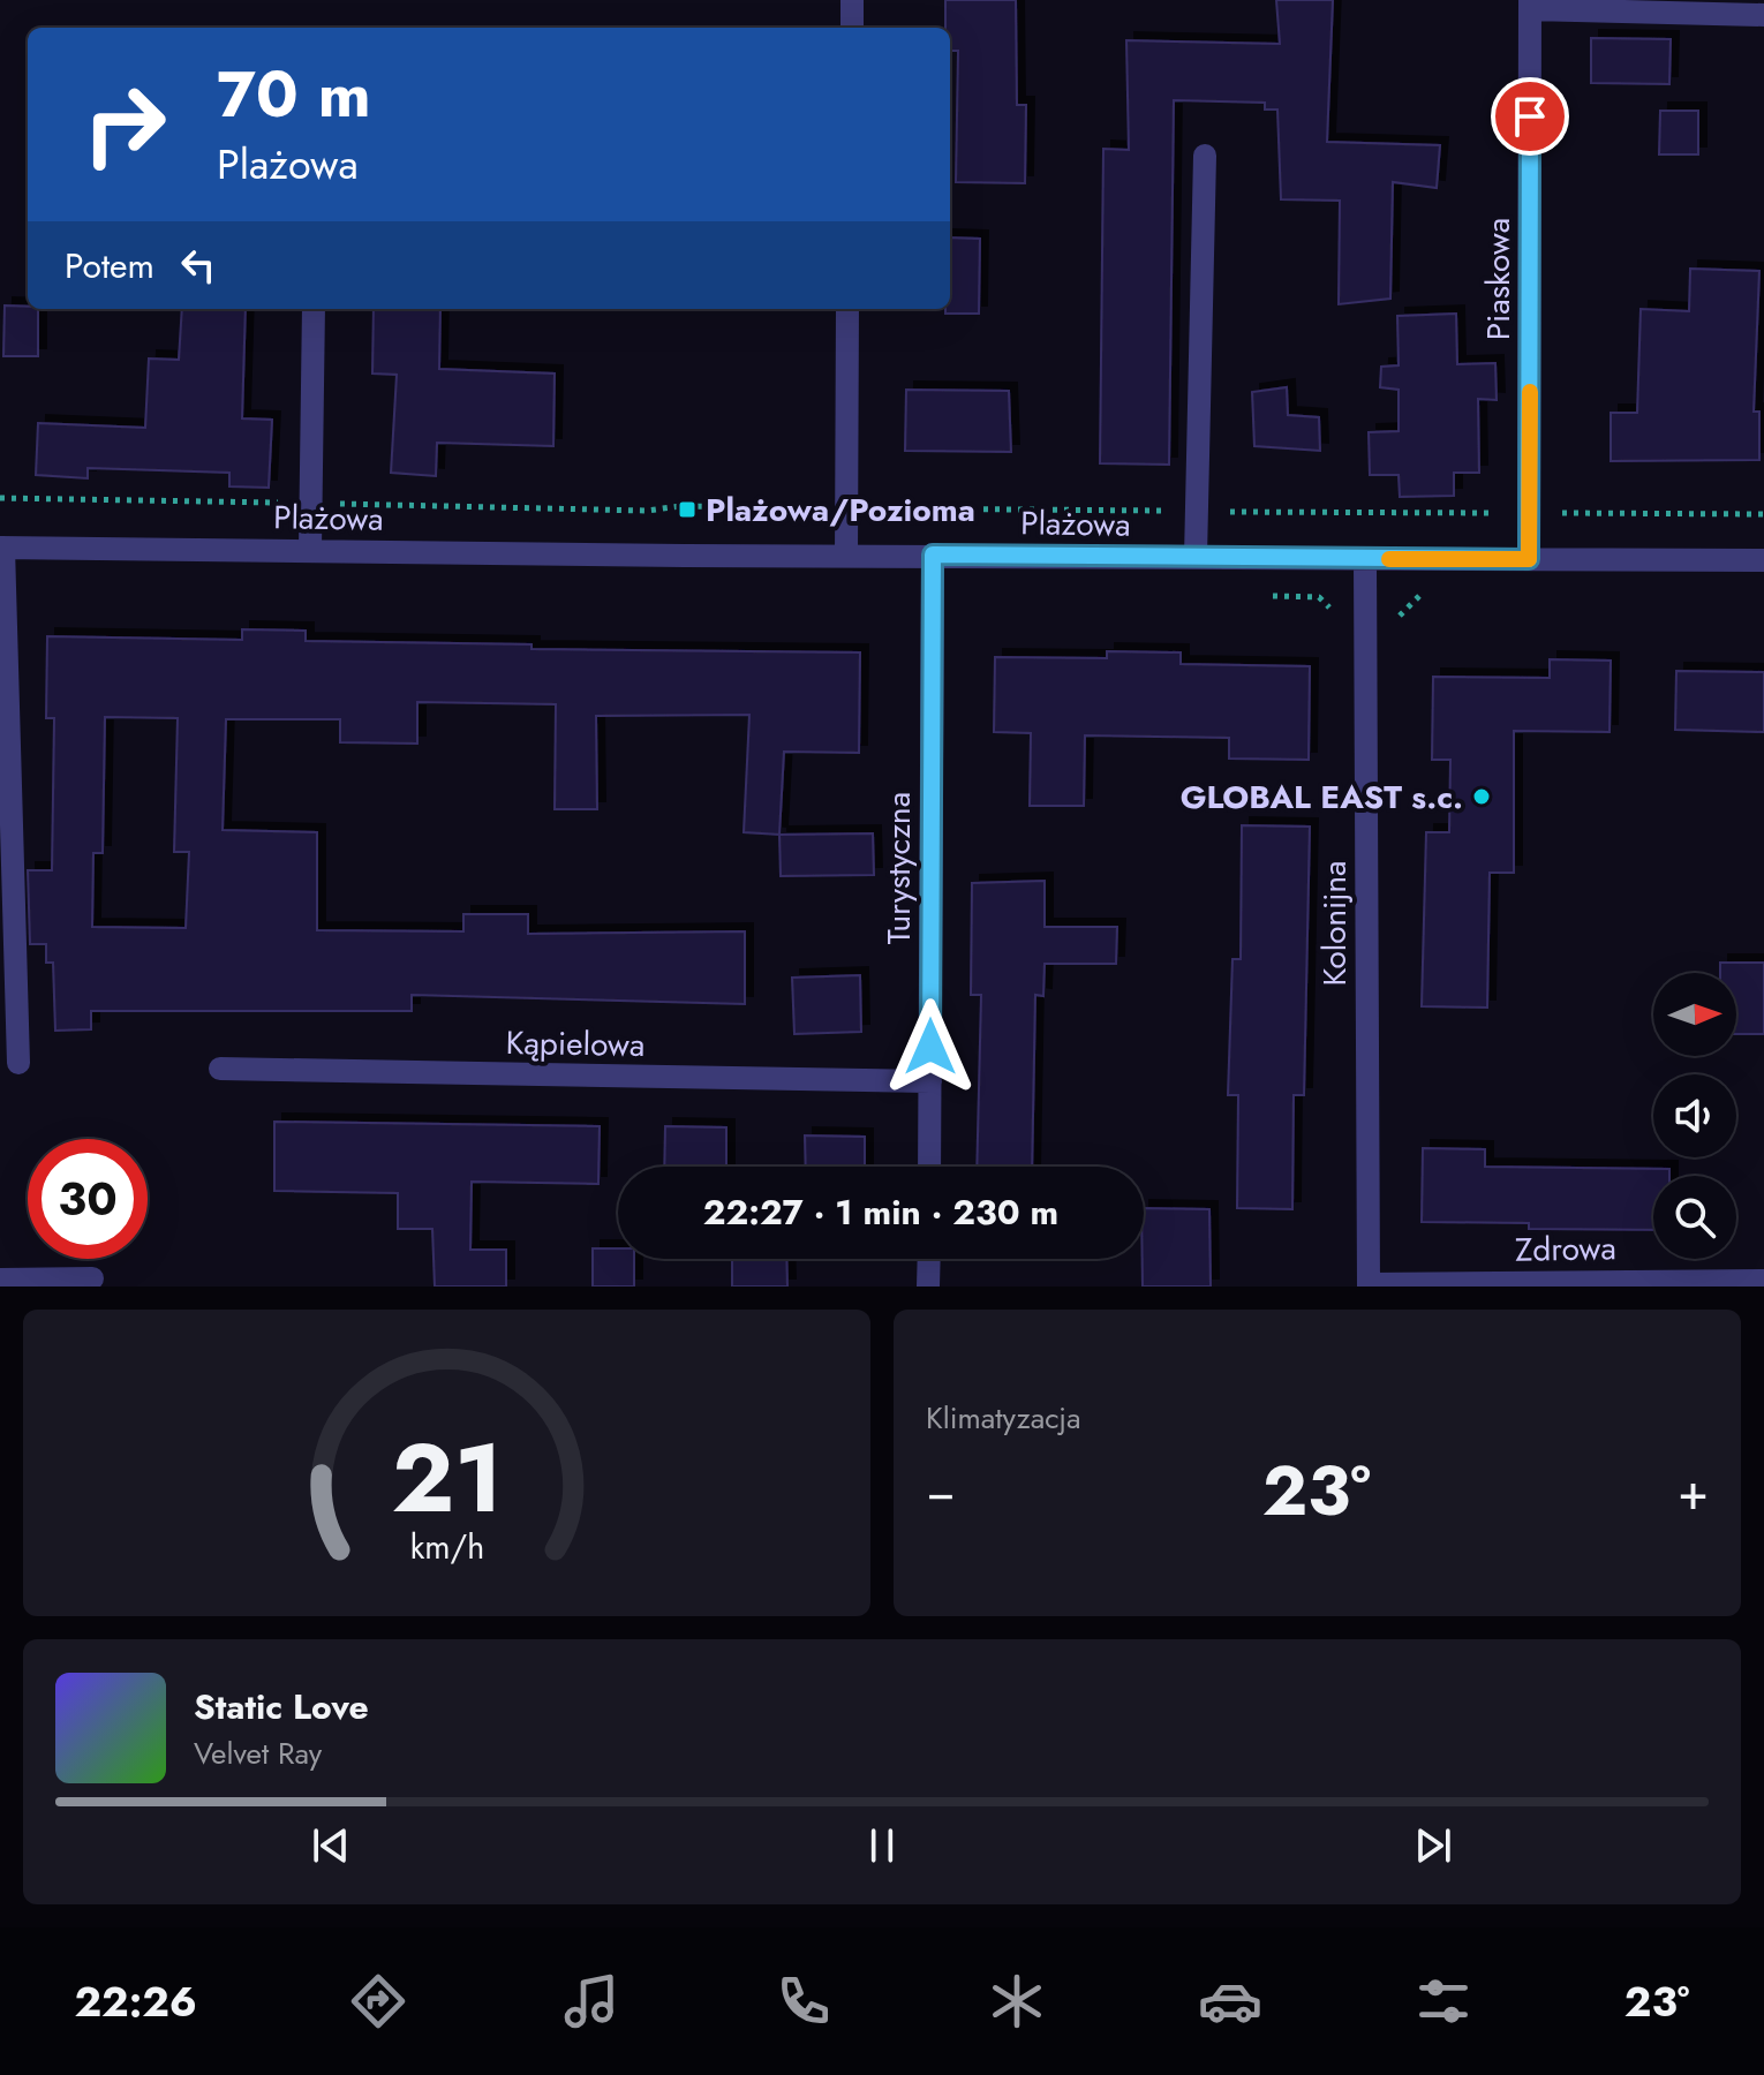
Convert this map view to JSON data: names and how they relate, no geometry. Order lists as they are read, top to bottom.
{
  "streets": {
    "street": [
      "Piaskowa",
      "Plażowa",
      "Turystyczna",
      "Kolonijna",
      "Kąpielowa",
      "Zdrowa"
    ]
  },
  "crossings": [
    ["Piaskowa", "Plażowa"],
    ["Plażowa", "Turystyczna"],
    ["Plażowa", "Kolonijna"],
    ["Turystyczna", "Kąpielowa"],
    ["Kolonijna", "Zdrowa"]
  ],
  "places": {
    "transit": ["Plażowa/Pozioma"],
    "other": ["GLOBAL EAST s.c."]
  },
  "north": "right",
  "page": {
    "turn": ["70 m", "Plażowa"],
    "then": "Potem",
    "limit": "30",
    "trip": "22:27 · 1 min · 230 m",
    "tile": "Klimatyzacja",
    "heat": ["−", "23°", "+"],
    "song": ["Static Love", "Velvet Ray"],
    "tabs": ["22:26", "23°"],
    "gauge": ["21", "km/h"]
  }
}
